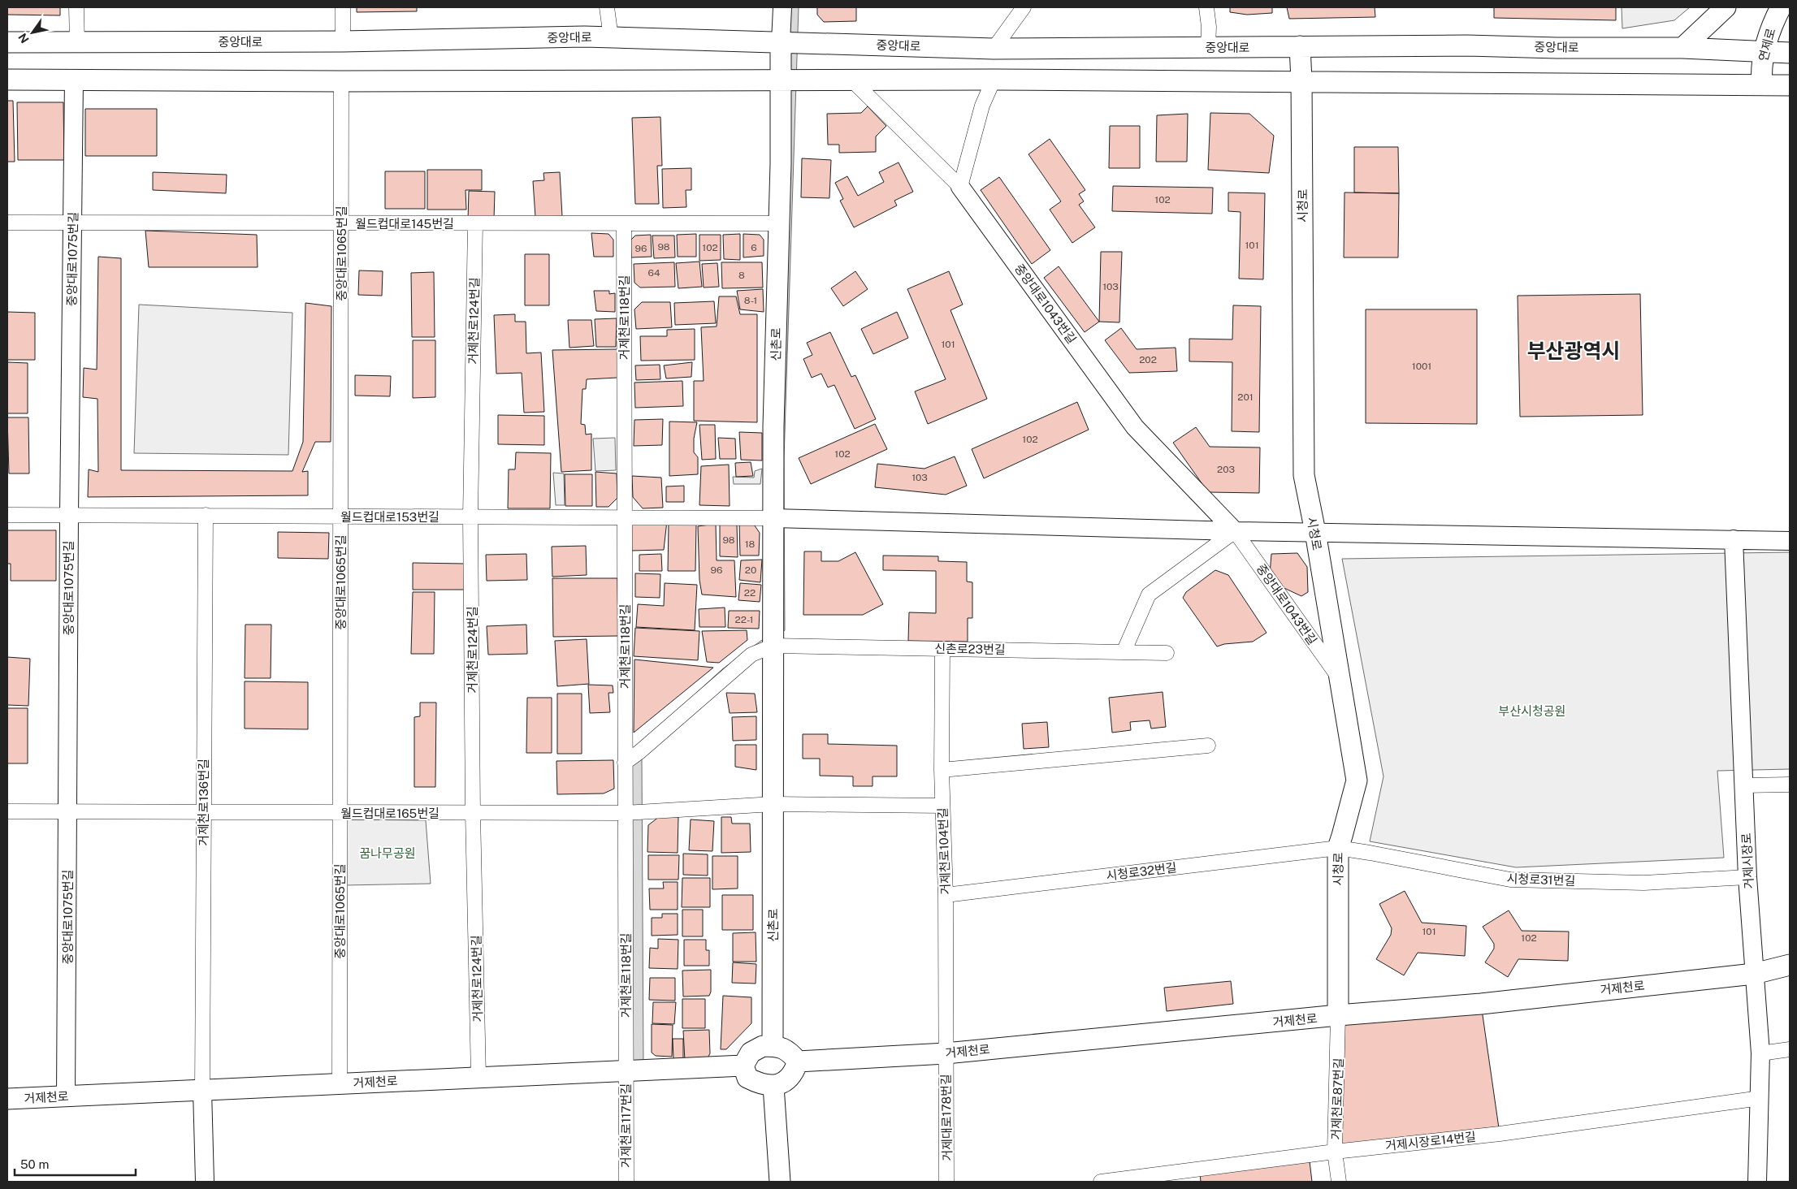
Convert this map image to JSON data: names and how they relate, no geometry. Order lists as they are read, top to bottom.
{
  "streets": {
    "main road": [
      "중앙대로",
      "연제로",
      "시청로",
      "신촌로",
      "거제천로"
    ],
    "street": [
      "월드컵대로145번길",
      "중앙대로1065번길",
      "중앙대로1075번길",
      "중앙대로1043번길",
      "거제천로118번길",
      "거제천로124번길",
      "월드컵대로153번길",
      "신촌로23번길",
      "거제천로136번길",
      "월드컵대로165번길",
      "거제천로104번길",
      "거제시장로",
      "시청로32번길",
      "시청로31번길",
      "거제천로87번길",
      "거제대로178번길",
      "거제천로117번길",
      "거제시장로14번길"
    ]
  },
  "crossings": [
    ["중앙대로", "연제로"],
    ["중앙대로", "시청로"],
    ["중앙대로", "신촌로"],
    ["시청로", "중앙대로1043번길"],
    ["시청로", "시청로32번길"],
    ["시청로", "시청로31번길"],
    ["시청로", "거제천로"],
    ["시청로", "거제천로87번길"],
    ["월드컵대로145번길", "중앙대로1065번길"],
    ["월드컵대로145번길", "중앙대로1075번길"],
    ["월드컵대로145번길", "거제천로118번길"],
    ["월드컵대로145번길", "거제천로124번길"],
    ["월드컵대로145번길", "신촌로"],
    ["중앙대로1065번길", "월드컵대로153번길"],
    ["중앙대로1065번길", "월드컵대로165번길"],
    ["중앙대로1065번길", "거제천로"],
    ["중앙대로1075번길", "월드컵대로153번길"],
    ["중앙대로1075번길", "월드컵대로165번길"],
    ["중앙대로1075번길", "거제천로"],
    ["거제천로118번길", "월드컵대로153번길"],
    ["거제천로118번길", "월드컵대로165번길"],
    ["거제천로118번길", "거제천로"],
    ["거제천로118번길", "거제천로117번길"],
    ["거제천로124번길", "월드컵대로153번길"],
    ["거제천로124번길", "월드컵대로165번길"],
    ["거제천로124번길", "거제천로"],
    ["신촌로", "월드컵대로153번길"],
    ["신촌로", "신촌로23번길"],
    ["신촌로", "월드컵대로165번길"],
    ["신촌로", "거제천로"],
    ["월드컵대로153번길", "거제천로136번길"],
    ["신촌로23번길", "거제천로104번길"],
    ["거제천로136번길", "월드컵대로165번길"],
    ["거제천로136번길", "거제천로"],
    ["거제천로104번길", "시청로32번길"],
    ["거제천로104번길", "거제천로"],
    ["거제천로104번길", "거제대로178번길"],
    ["거제시장로", "시청로31번길"],
    ["거제시장로", "거제천로"],
    ["거제시장로", "거제시장로14번길"],
    ["시청로32번길", "시청로31번길"],
    ["거제천로", "거제천로87번길"],
    ["거제천로", "거제대로178번길"],
    ["거제천로", "거제천로117번길"],
    ["거제천로87번길", "거제시장로14번길"]
  ],
  "districts": ["부산광역시"],
  "parks": ["부산시청공원", "꿈나무공원"],
  "house_numbers": [
    "102",
    "101",
    "98",
    "102",
    "6",
    "96",
    "64",
    "8",
    "103",
    "8-1",
    "101",
    "202",
    "1001",
    "201",
    "102",
    "102",
    "203",
    "103",
    "98",
    "18",
    "96",
    "20",
    "22",
    "22-1",
    "101",
    "102"
  ],
  "scale_bar": "50 m",
  "north": "bottom left"
}
